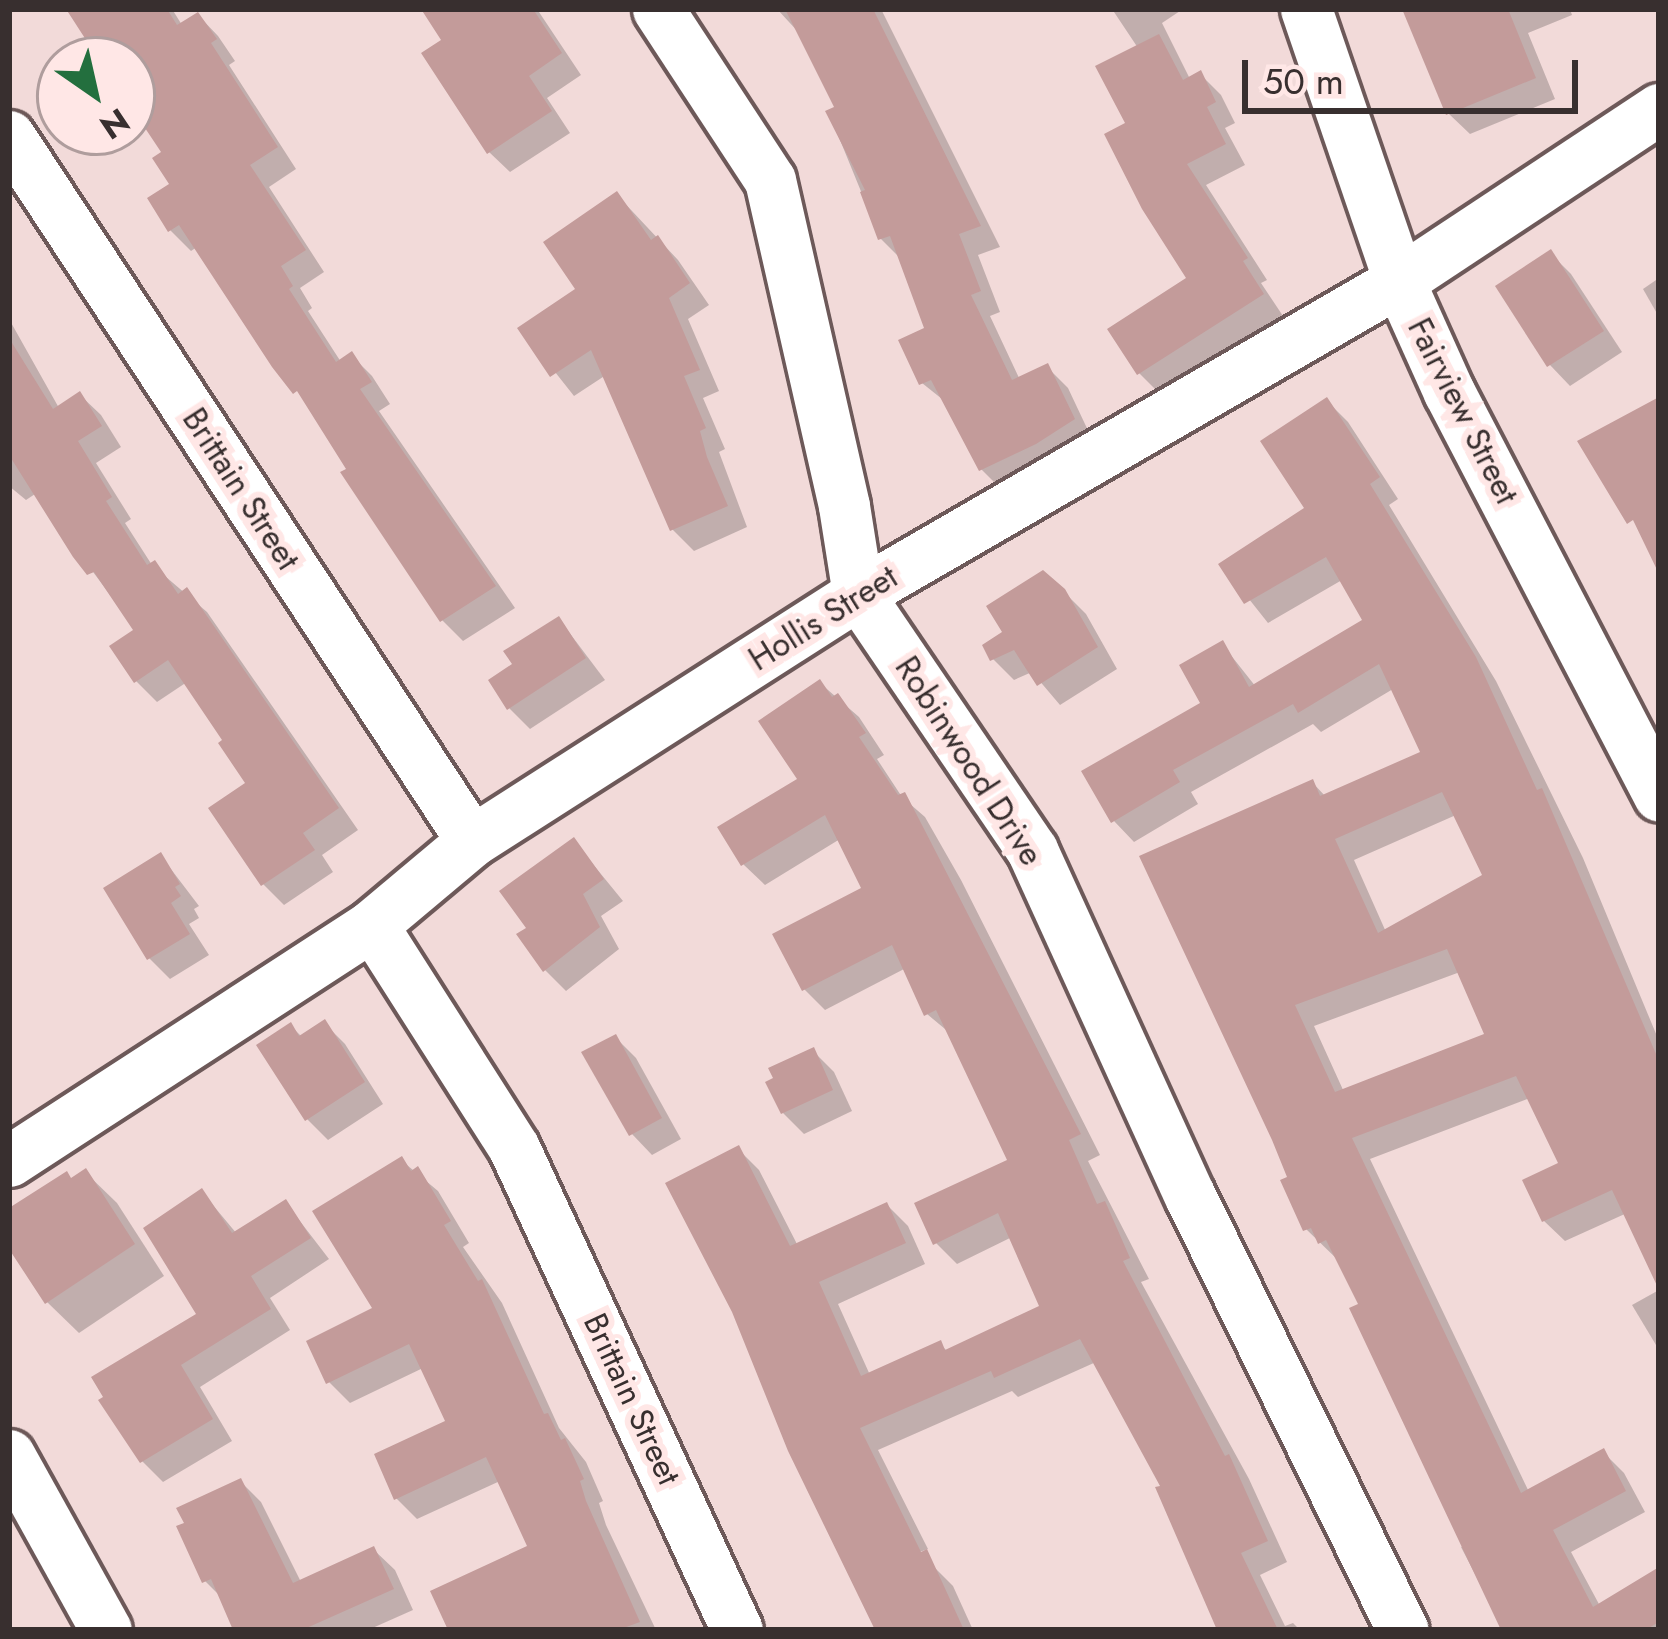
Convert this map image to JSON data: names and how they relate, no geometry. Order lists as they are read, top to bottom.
{
  "streets": {
    "street": [
      "Fairview Street",
      "Brittain Street",
      "Hollis Street",
      "Robinwood Drive"
    ]
  },
  "crossings": [
    ["Fairview Street", "Hollis Street"],
    ["Brittain Street", "Hollis Street"],
    ["Hollis Street", "Robinwood Drive"]
  ],
  "scale_bar": "50 m",
  "north": "bottom right"
}
